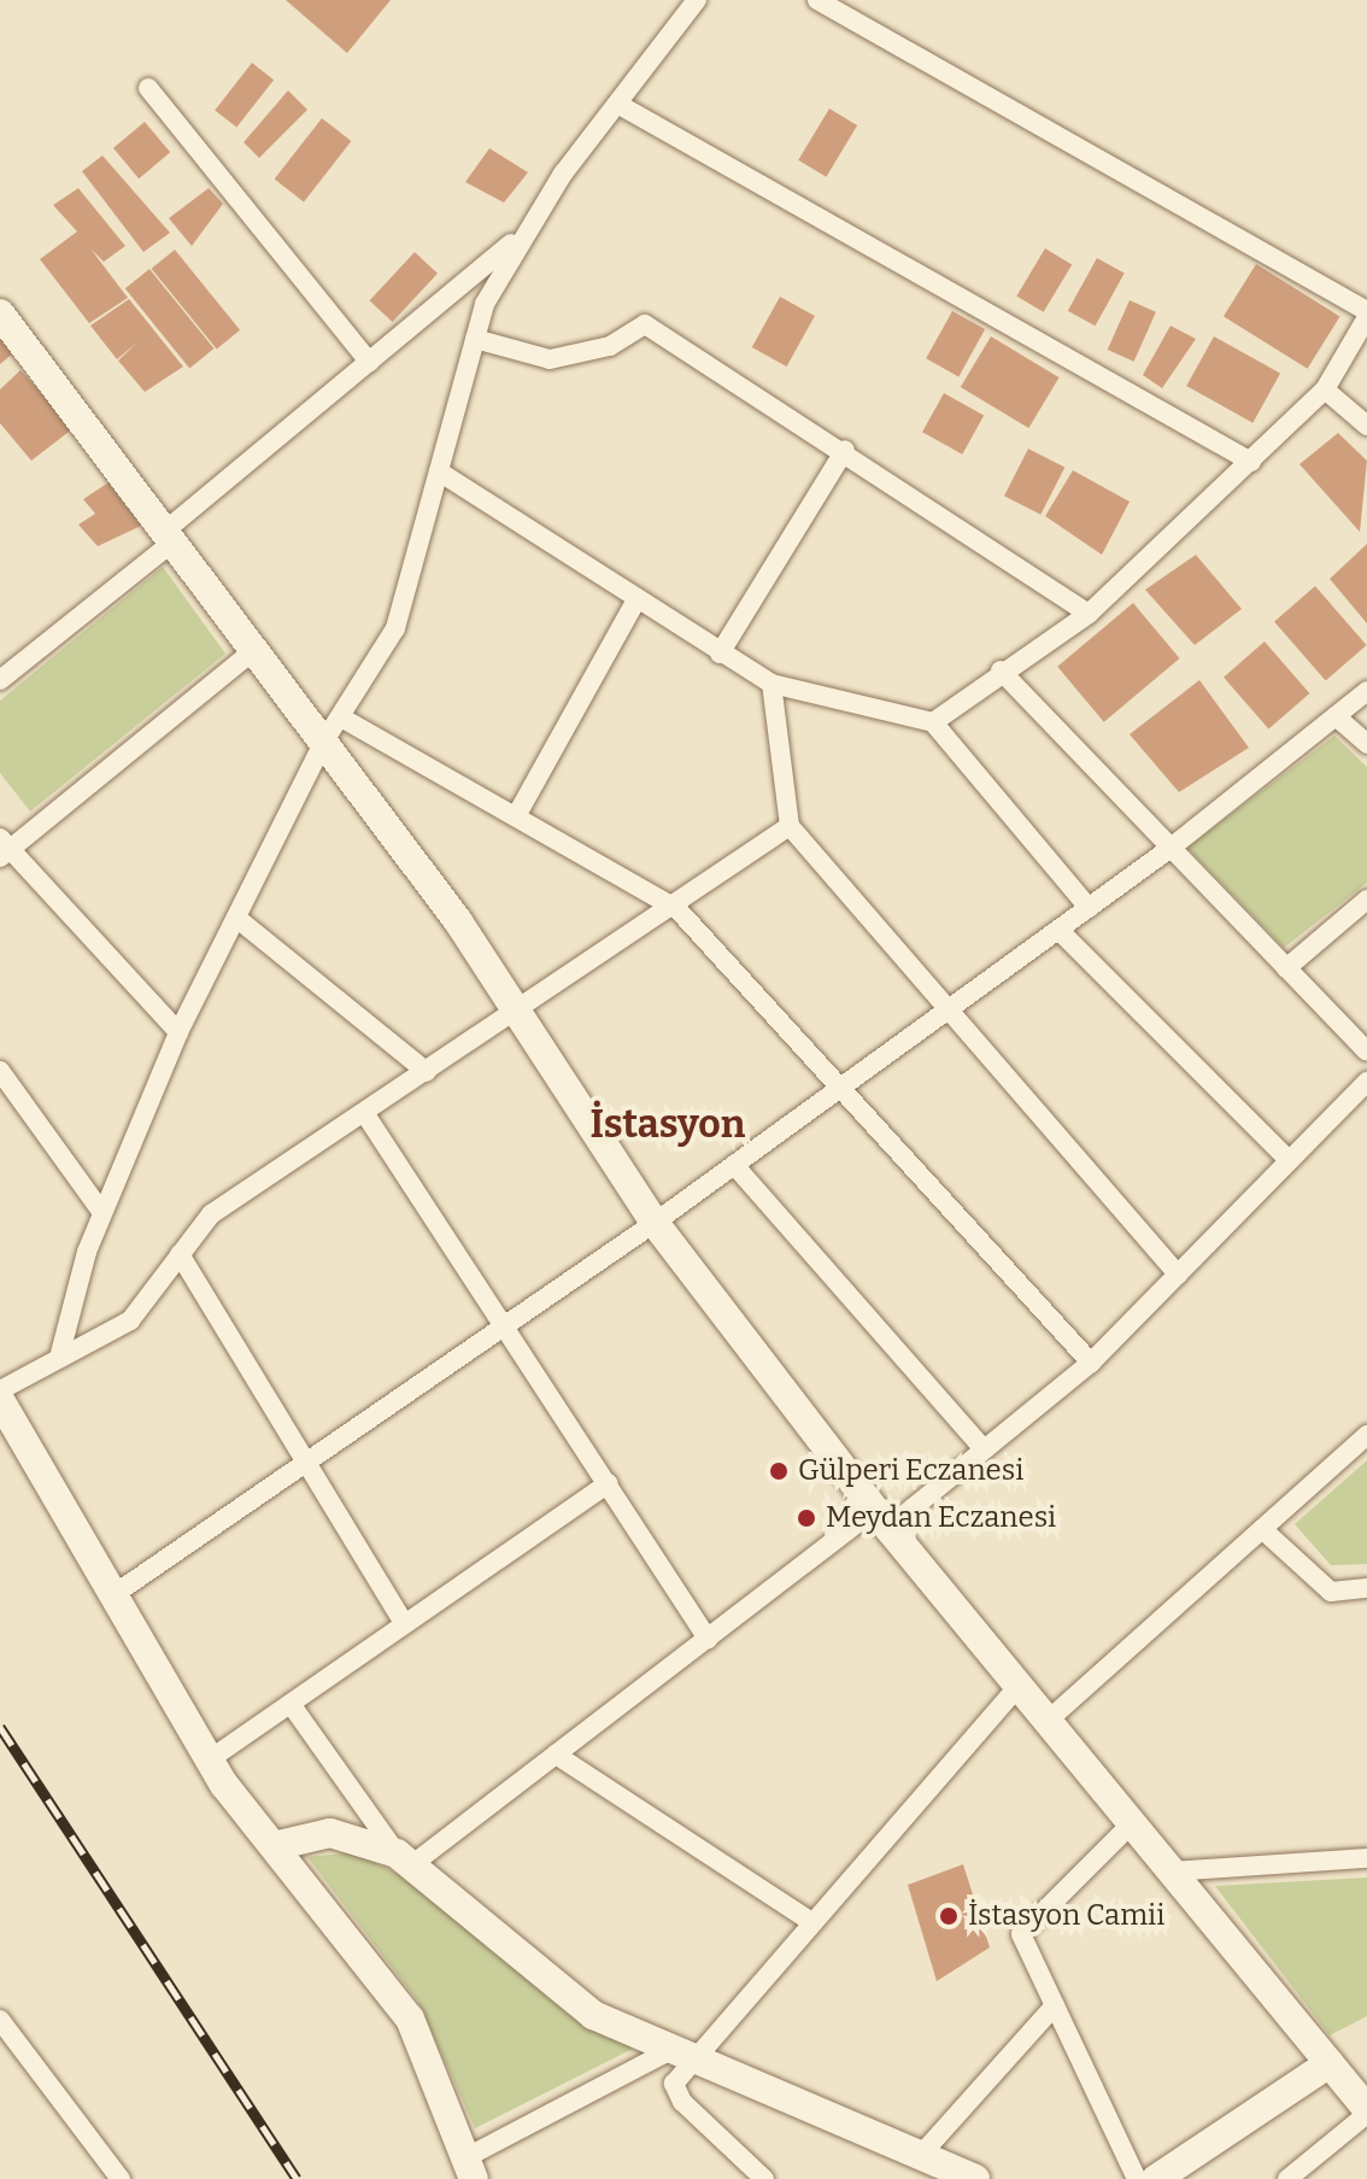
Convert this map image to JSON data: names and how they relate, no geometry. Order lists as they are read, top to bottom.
{
  "districts": ["İstasyon"],
  "places": ["Gülperi Eczanesi", "Meydan Eczanesi", "İstasyon Camii"]
}
